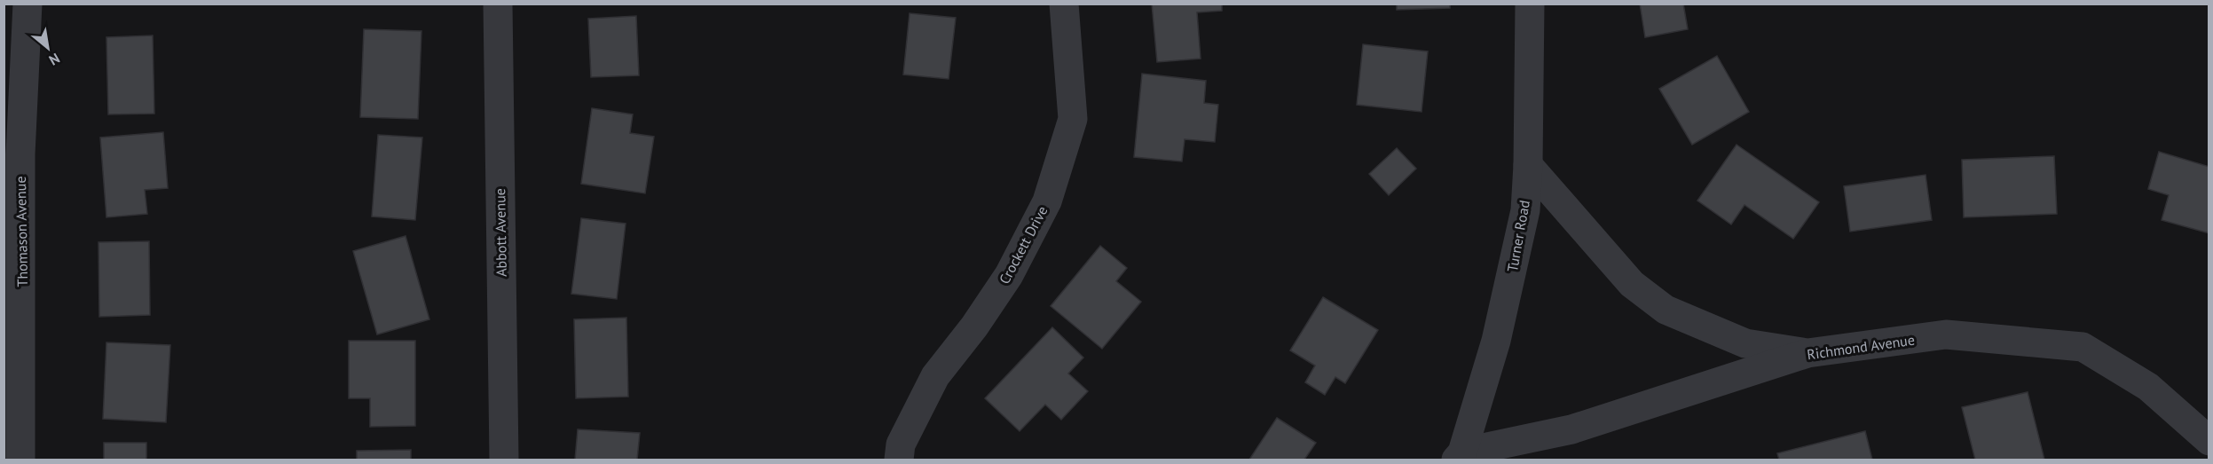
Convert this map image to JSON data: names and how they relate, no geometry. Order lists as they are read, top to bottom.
{
  "streets": {
    "street": [
      "Thomason Avenue",
      "Abbott Avenue",
      "Turner Road",
      "Crockett Drive",
      "Richmond Avenue"
    ]
  },
  "crossings": [
    ["Turner Road", "Richmond Avenue"]
  ],
  "north": "bottom right"
}
